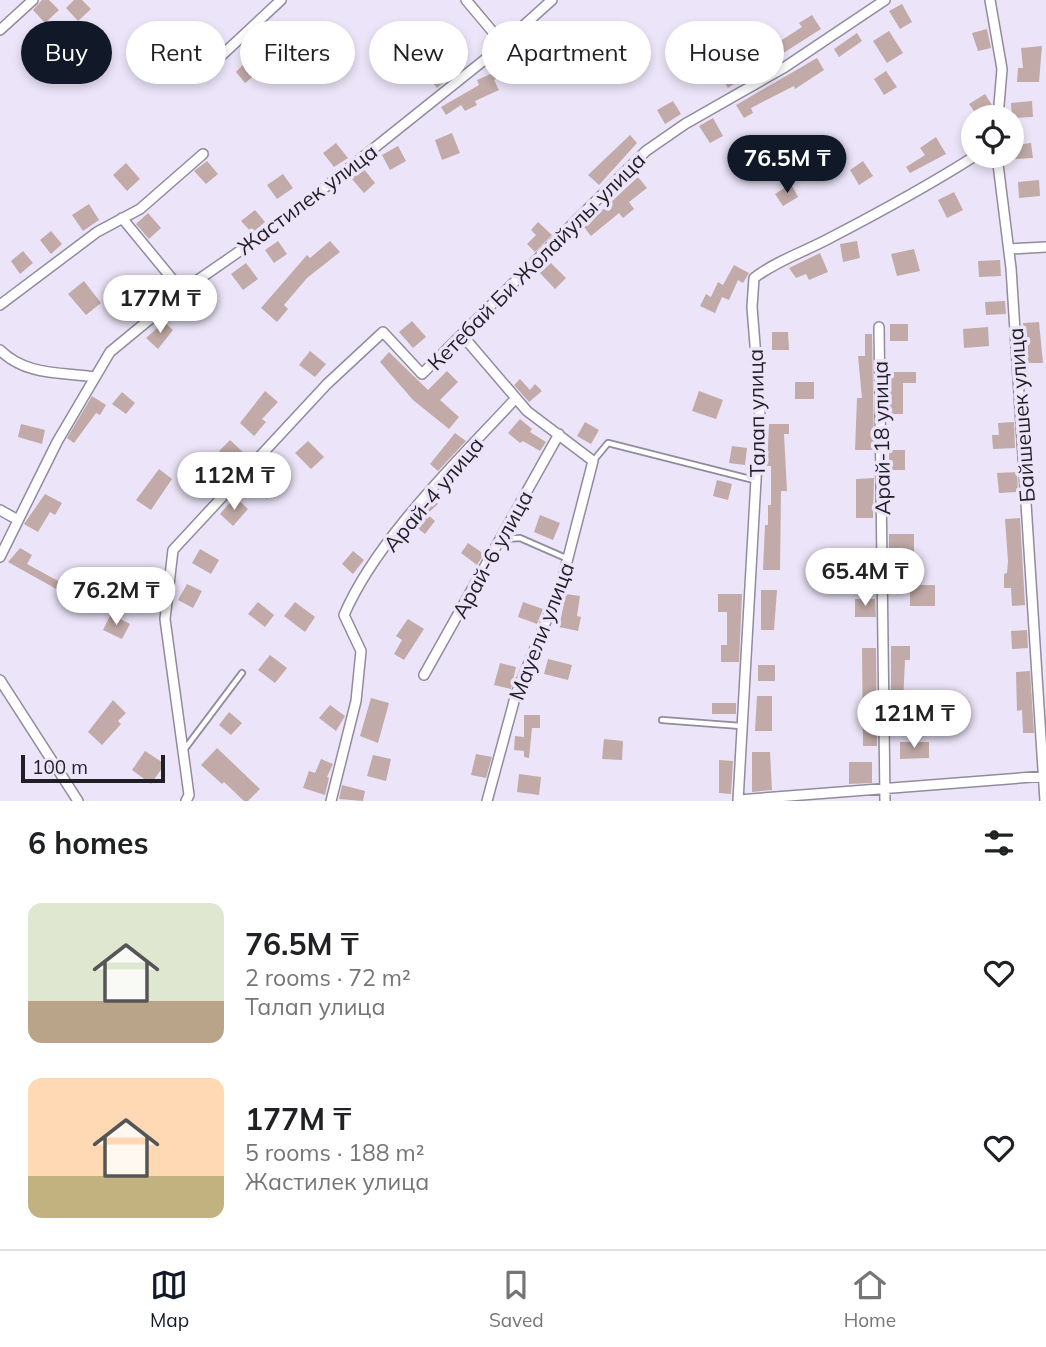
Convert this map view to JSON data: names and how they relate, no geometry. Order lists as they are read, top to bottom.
{
  "streets": {
    "street": [
      "Жастилек улица",
      "Кетебай Би Жолайулы улица",
      "Талап улица",
      "Байшешек улица",
      "Арай-18 улица",
      "Арай-4 улица",
      "Арай-6 улица",
      "Мауели улица"
    ]
  },
  "scale_bar": "100 m",
  "page": {
    "chip": [
      "Buy",
      "Rent",
      "Filters",
      "New",
      "Apartment",
      "House"
    ],
    "price": [
      "76.5M ₸",
      "177M ₸",
      "112M ₸",
      "65.4M ₸",
      "76.2M ₸",
      "121M ₸"
    ],
    "scale": "100 m",
    "heading": "6 homes",
    "list": [
      {
        "name": "76.5M ₸",
        "note": "2 rooms · 72 m² · Талап улица"
      },
      {
        "name": "177M ₸",
        "note": "5 rooms · 188 m² · Жастилек улица"
      }
    ],
    "tabs": ["Map", "Saved", "Home"]
  }
}
